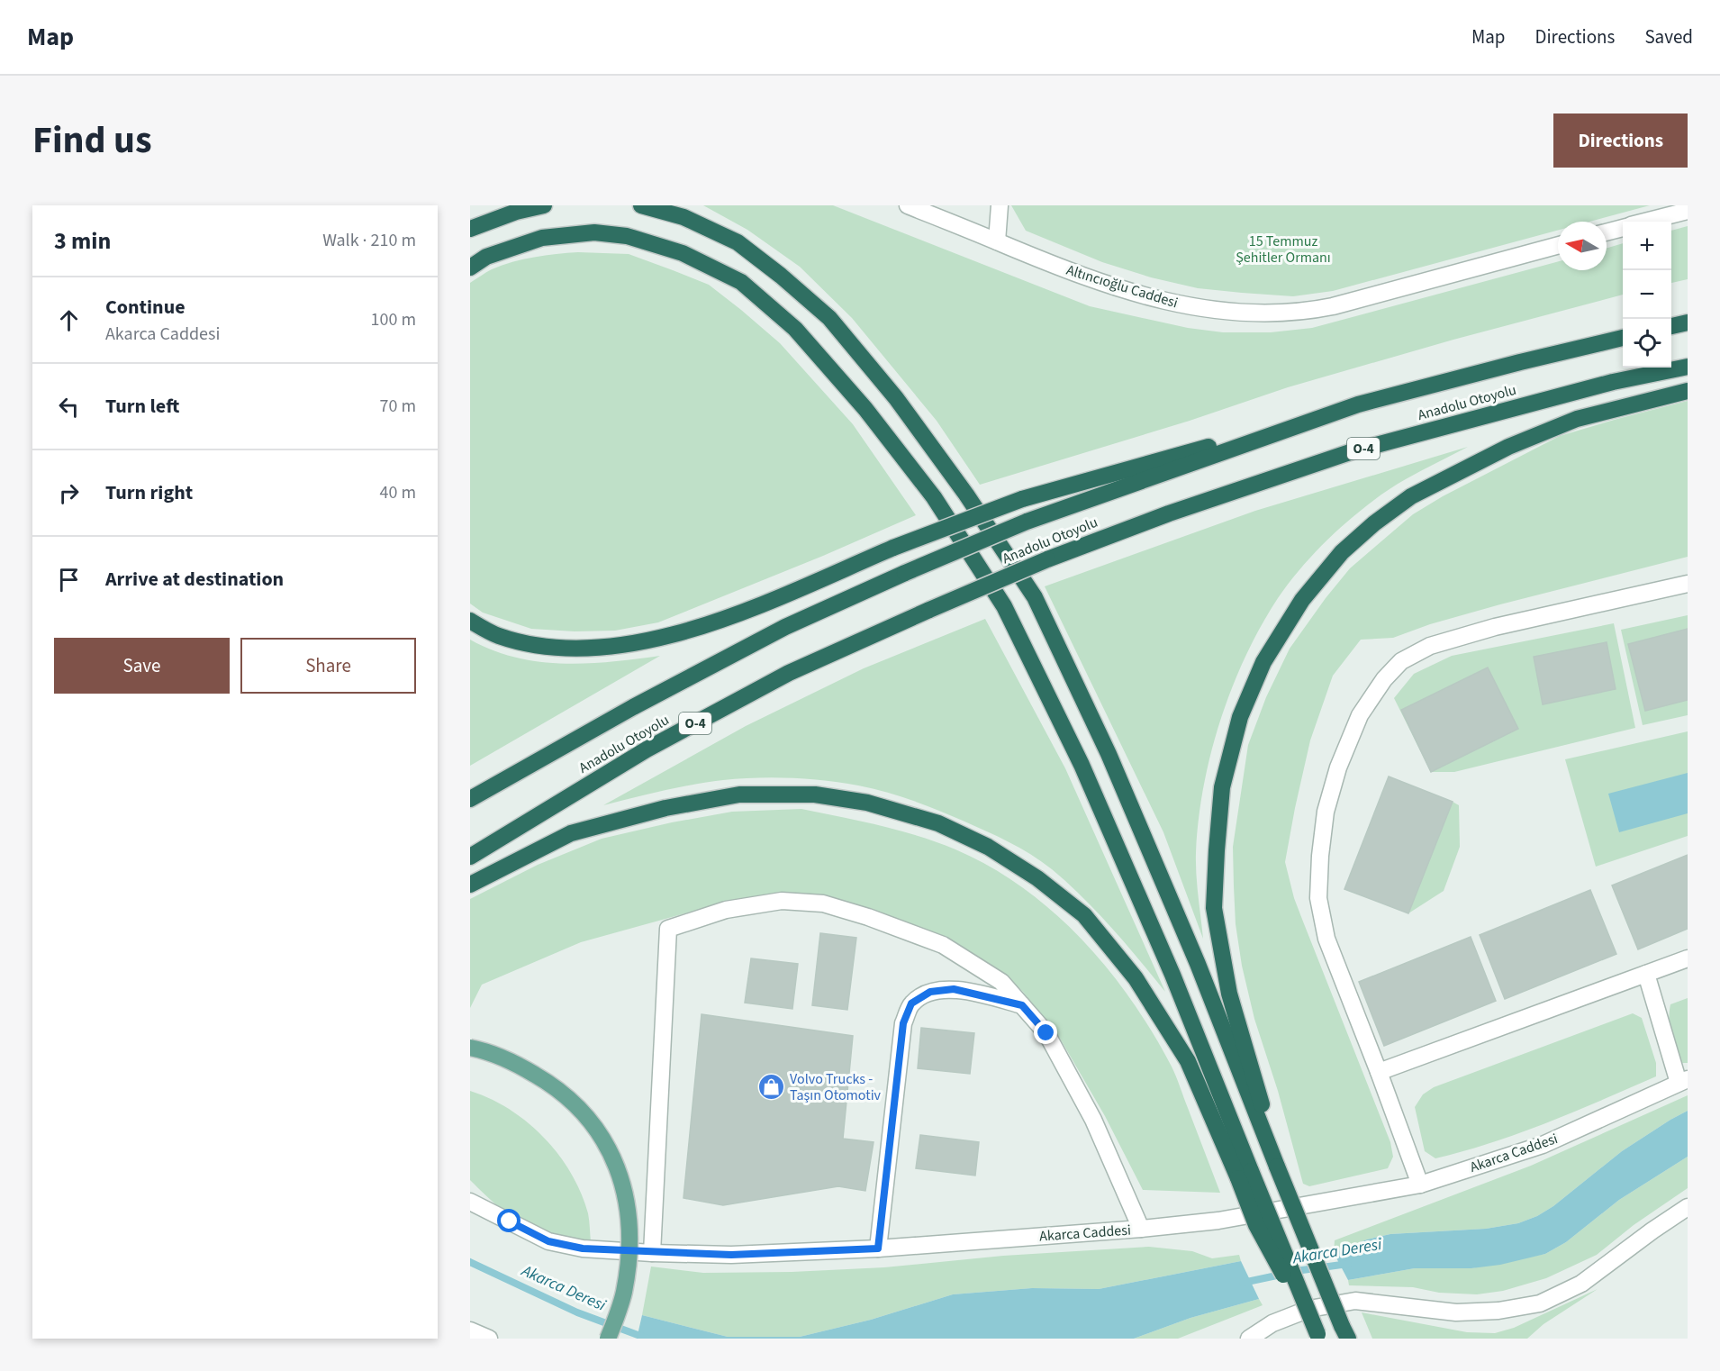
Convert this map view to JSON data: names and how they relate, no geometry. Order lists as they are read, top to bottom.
{
  "streets": {
    "highway": ["Anadolu Otoyolu", "O-4"],
    "street": ["Altıncıoğlu Caddesi", "Akarca Caddesi"]
  },
  "water": ["Akarca Deresi"],
  "parks": ["15 Temmuz Şehitler Ormanı"],
  "places": {
    "shop": ["Volvo Trucks - Taşın Otomotiv"]
  },
  "north": "left",
  "page": {
    "header": "Map",
    "nav": ["Map", "Directions", "Saved"],
    "title": "Find us",
    "buttons": [
      "Directions",
      ["Save", "Share"]
    ],
    "heading": ["3 min", "Walk · 210 m"],
    "map_buttons": ["+", "−"],
    "list": [
      ["Continue", "Akarca Caddesi", "100 m"],
      ["Turn left", "70 m"],
      ["Turn right", "40 m"],
      "Arrive at destination"
    ]
  }
}
